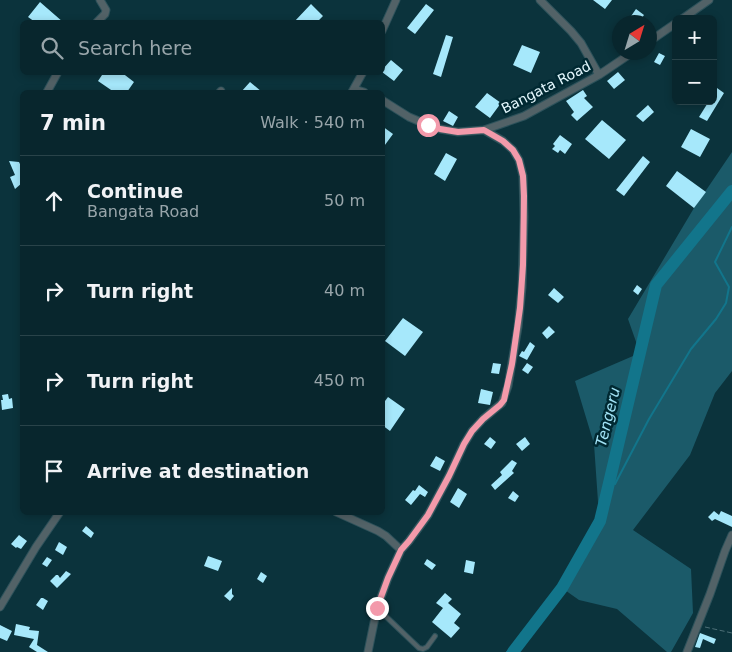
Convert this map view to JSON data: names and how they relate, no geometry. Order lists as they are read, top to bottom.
{
  "streets": {
    "street": ["Bangata Road"]
  },
  "water": ["Tengeru"],
  "north": "top right",
  "page": {
    "map_buttons": ["+", "−"],
    "search": "Search here",
    "heading": ["7 min", "Walk · 540 m"],
    "list": [
      ["Continue", "Bangata Road", "50 m"],
      ["Turn right", "40 m"],
      ["Turn right", "450 m"],
      "Arrive at destination"
    ]
  }
}
